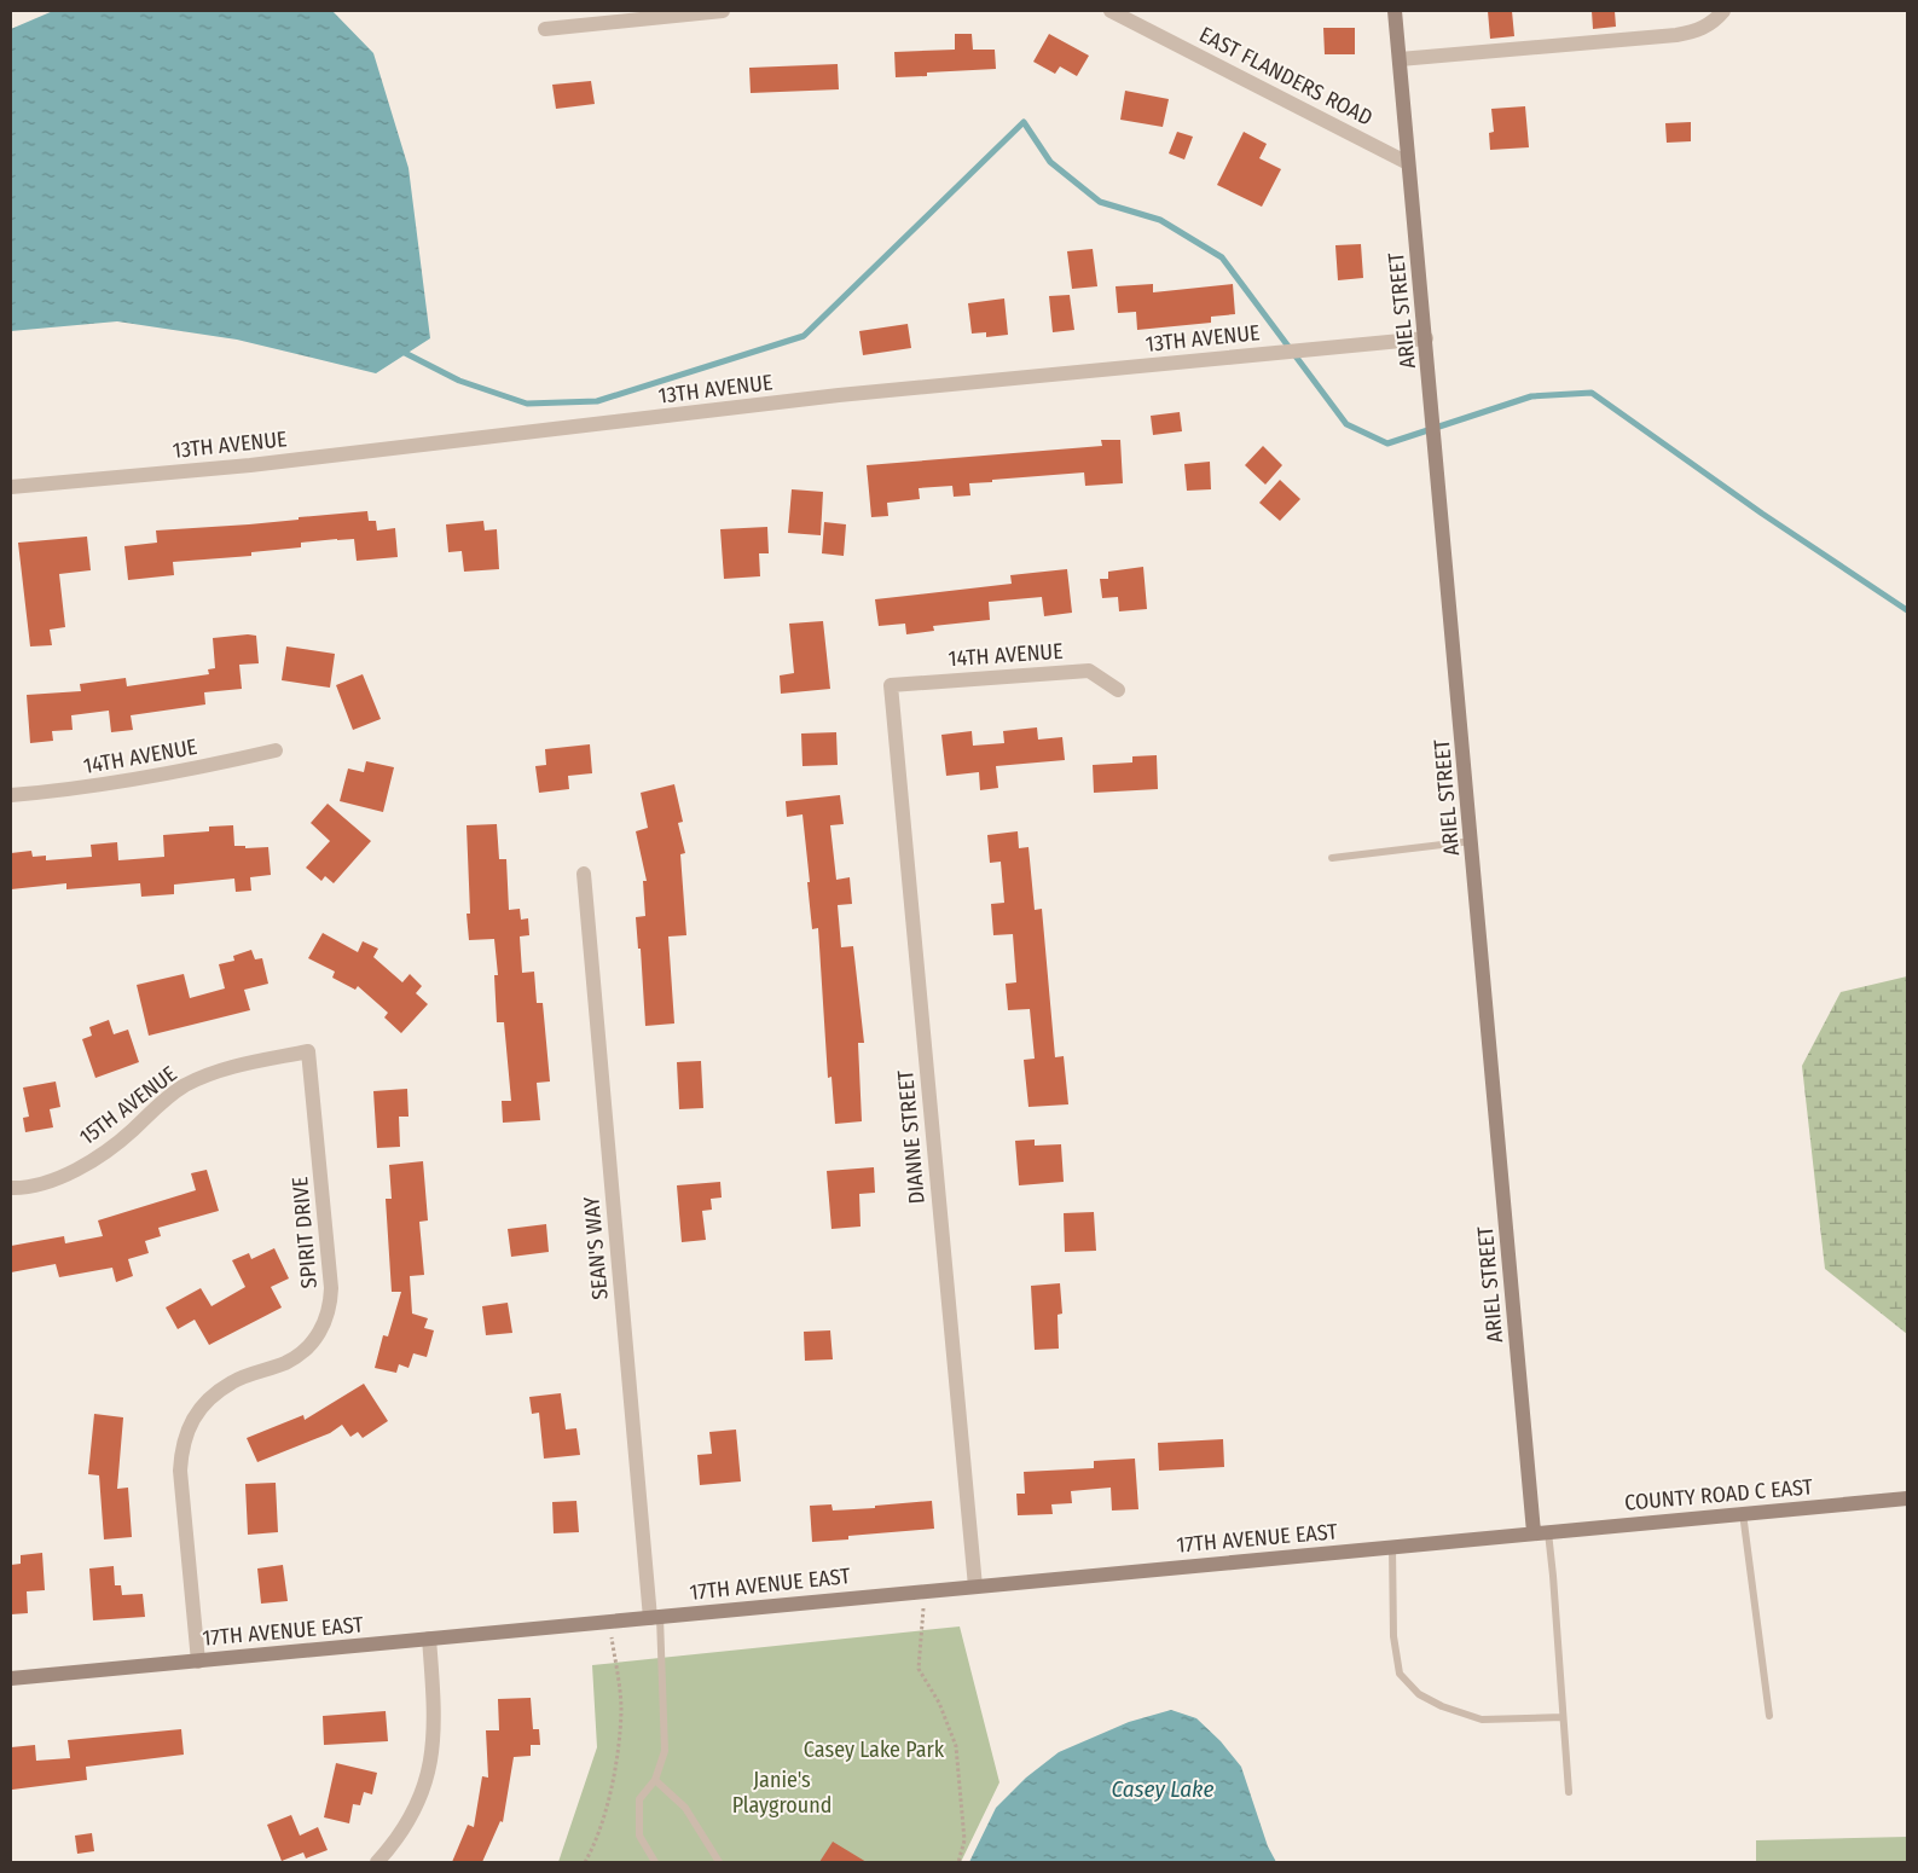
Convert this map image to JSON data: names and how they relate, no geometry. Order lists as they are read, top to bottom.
{
  "streets": {
    "street": [
      "EAST FLANDERS ROAD",
      "ARIEL STREET",
      "13TH AVENUE",
      "14TH AVENUE",
      "15TH AVENUE",
      "DIANNE STREET",
      "SPIRIT DRIVE",
      "SEAN'S WAY",
      "COUNTY ROAD C EAST",
      "17TH AVENUE EAST"
    ]
  },
  "crossings": [
    ["EAST FLANDERS ROAD", "ARIEL STREET"],
    ["ARIEL STREET", "13TH AVENUE"],
    ["ARIEL STREET", "COUNTY ROAD C EAST"],
    ["ARIEL STREET", "17TH AVENUE EAST"],
    ["14TH AVENUE", "DIANNE STREET"],
    ["15TH AVENUE", "SPIRIT DRIVE"],
    ["DIANNE STREET", "17TH AVENUE EAST"],
    ["SPIRIT DRIVE", "17TH AVENUE EAST"],
    ["SEAN'S WAY", "17TH AVENUE EAST"],
    ["COUNTY ROAD C EAST", "17TH AVENUE EAST"]
  ],
  "water": ["Casey Lake"],
  "parks": ["Casey Lake Park", "Janie's Playground"]
}
